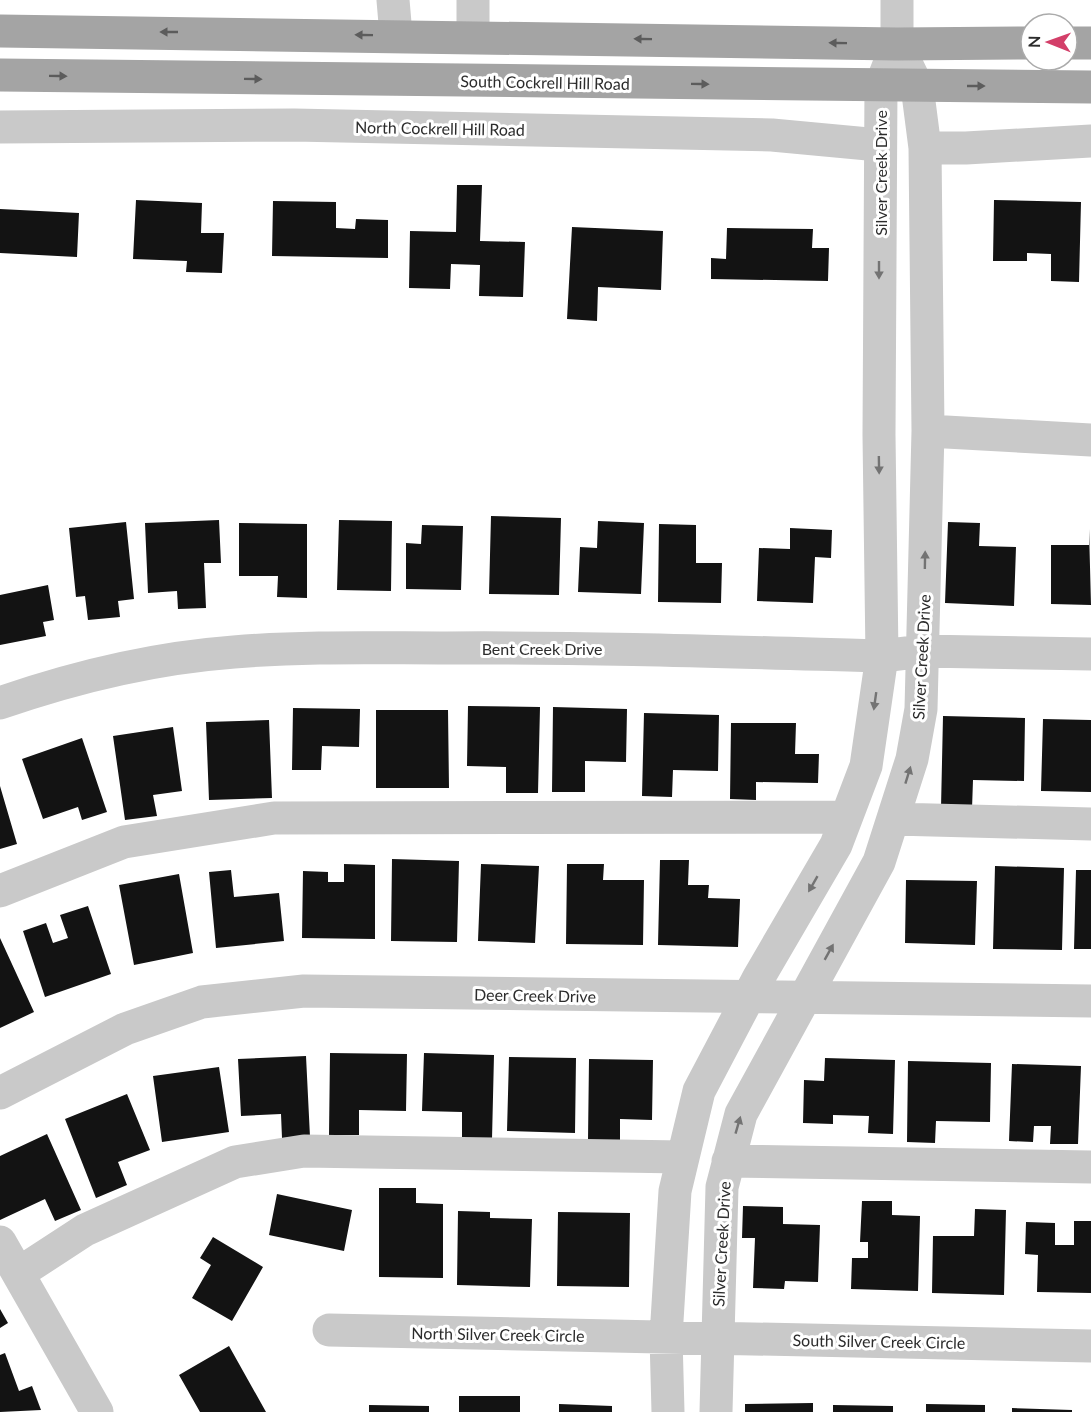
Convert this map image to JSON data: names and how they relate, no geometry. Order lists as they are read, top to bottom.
{
  "streets": {
    "main road": ["South Cockrell Hill Road"],
    "street": [
      "North Cockrell Hill Road",
      "Silver Creek Drive",
      "Bent Creek Drive",
      "Deer Creek Drive",
      "North Silver Creek Circle",
      "South Silver Creek Circle"
    ]
  },
  "crossings": [
    ["South Cockrell Hill Road", "Silver Creek Drive"],
    ["North Cockrell Hill Road", "Silver Creek Drive"],
    ["Silver Creek Drive", "Bent Creek Drive"],
    ["Silver Creek Drive", "Deer Creek Drive"],
    ["Silver Creek Drive", "North Silver Creek Circle"],
    ["Silver Creek Drive", "South Silver Creek Circle"],
    ["North Silver Creek Circle", "South Silver Creek Circle"]
  ],
  "north": "left"
}
